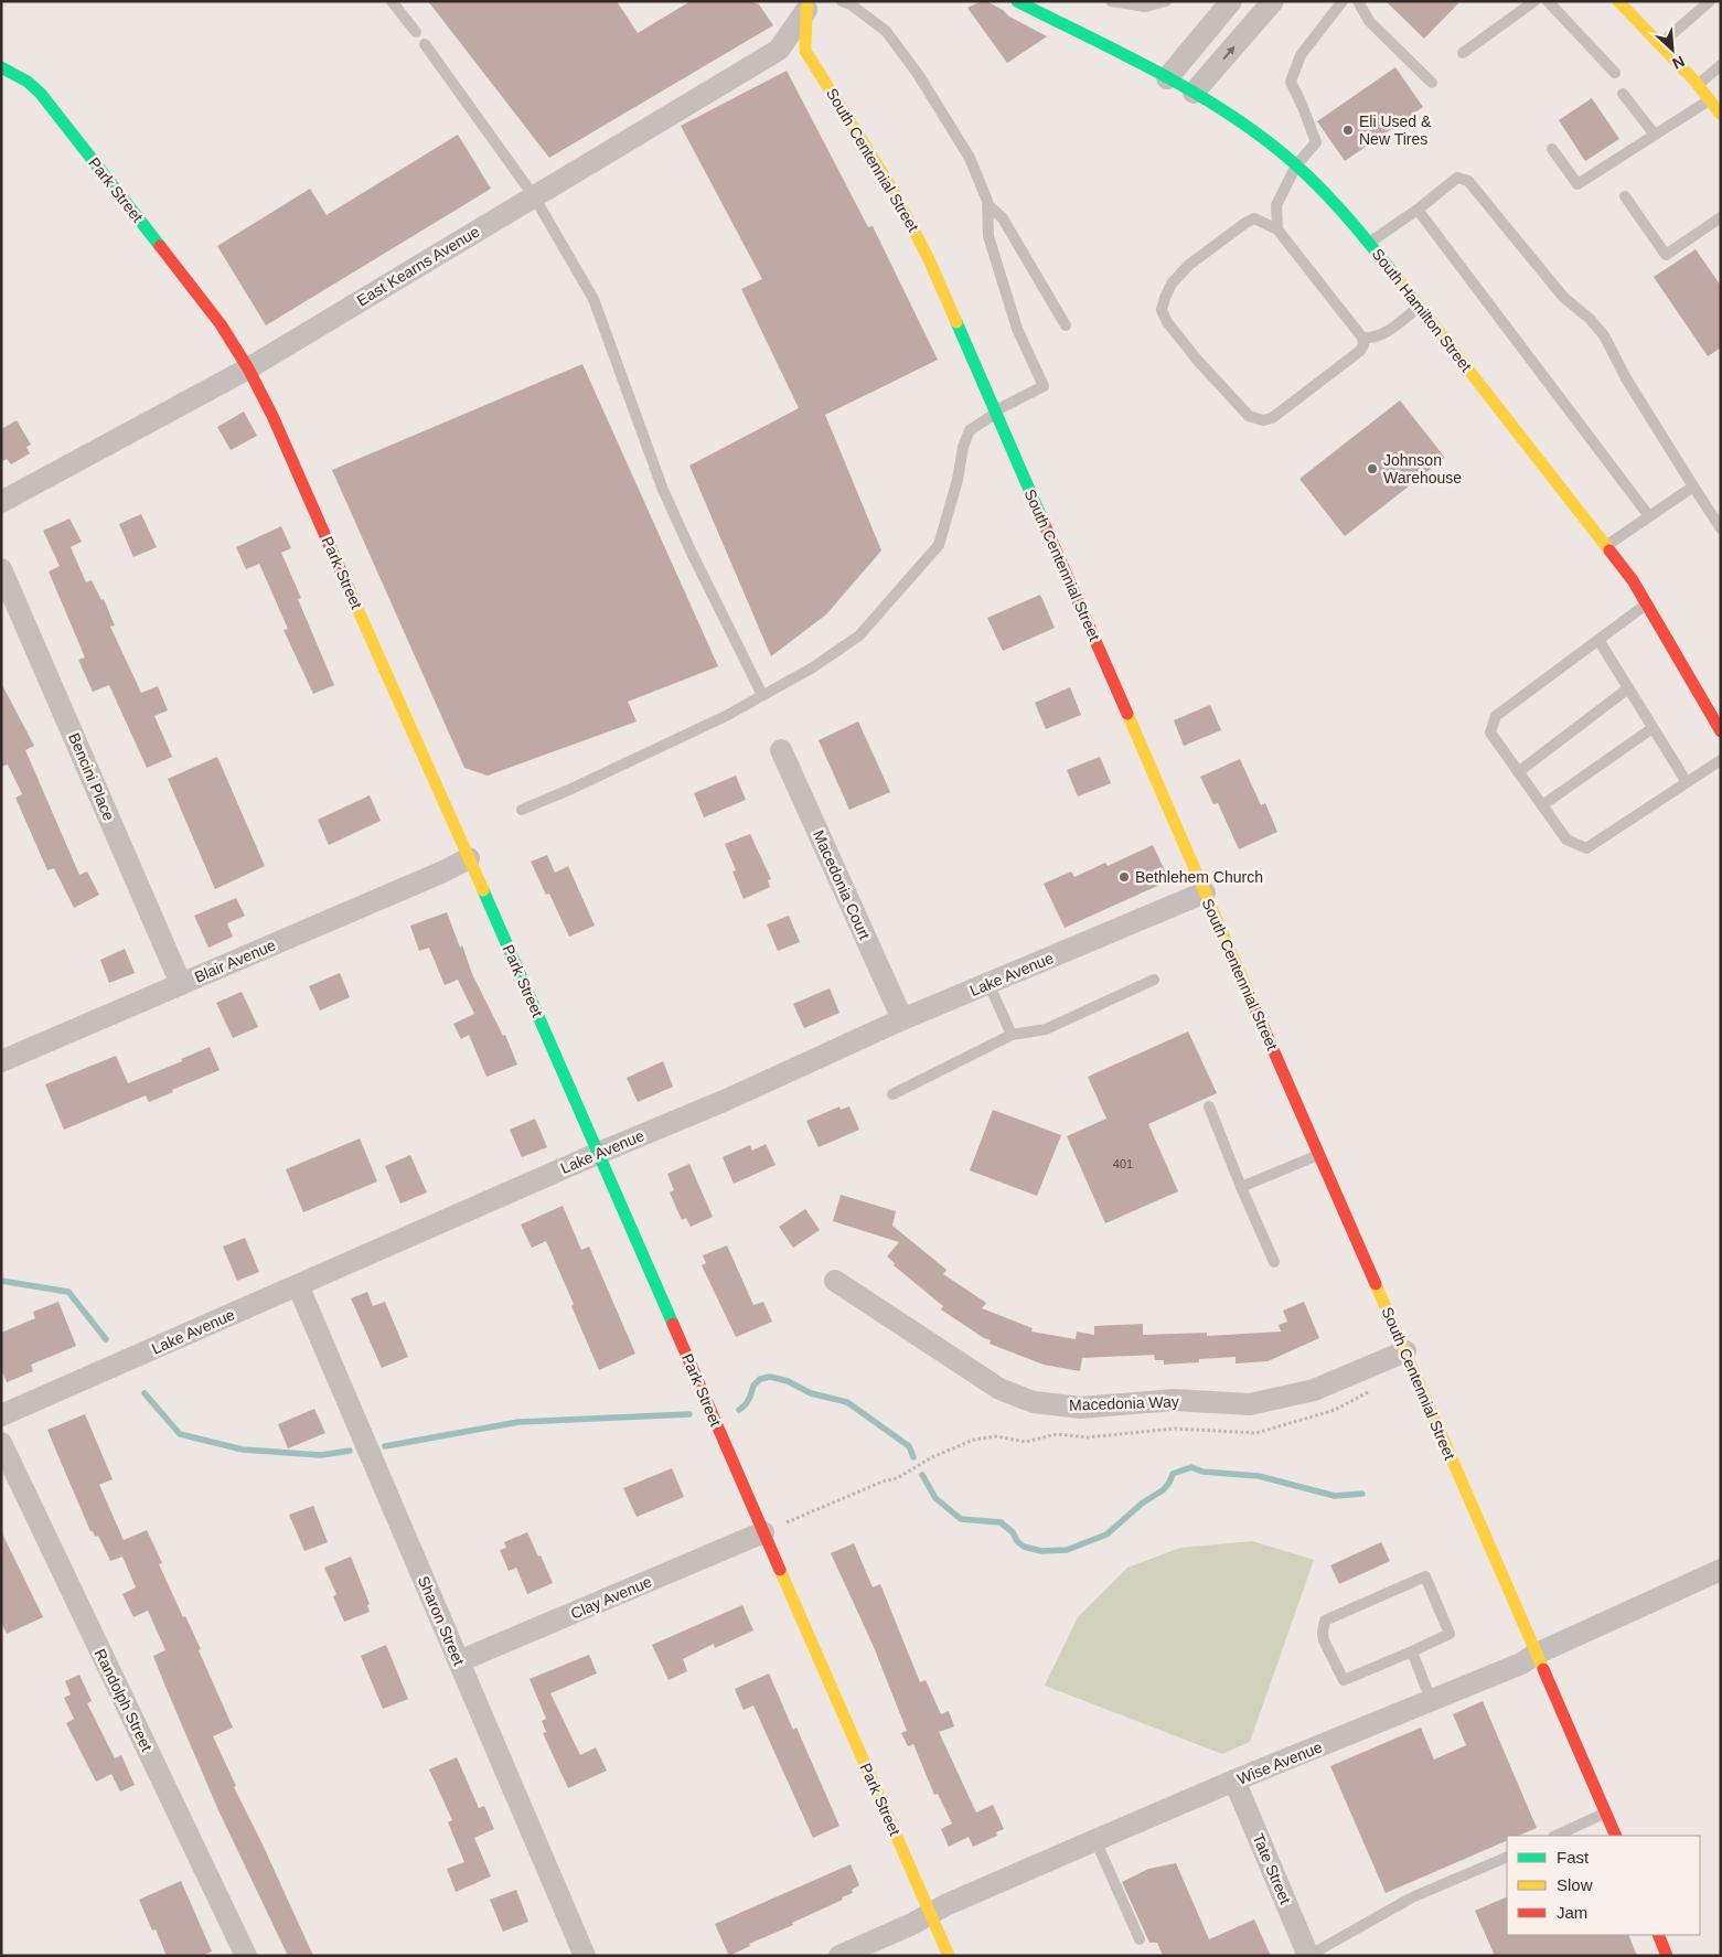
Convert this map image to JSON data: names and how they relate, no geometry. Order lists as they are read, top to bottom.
{
  "streets": {
    "street": [
      "South Centennial Street",
      "Park Street",
      "East Kearns Avenue",
      "South Hamilton Street",
      "Bencini Place",
      "Macedonia Court",
      "Blair Avenue",
      "Lake Avenue",
      "Macedonia Way",
      "Clay Avenue",
      "Sharon Street",
      "Randolph Street",
      "Wise Avenue",
      "Tate Street"
    ]
  },
  "crossings": [
    ["South Centennial Street", "East Kearns Avenue"],
    ["South Centennial Street", "Lake Avenue"],
    ["South Centennial Street", "Macedonia Way"],
    ["South Centennial Street", "Wise Avenue"],
    ["Park Street", "East Kearns Avenue"],
    ["Park Street", "Blair Avenue"],
    ["Park Street", "Lake Avenue"],
    ["Park Street", "Clay Avenue"],
    ["Park Street", "Wise Avenue"],
    ["Bencini Place", "Blair Avenue"],
    ["Macedonia Court", "Lake Avenue"],
    ["Lake Avenue", "Sharon Street"],
    ["Clay Avenue", "Sharon Street"],
    ["Wise Avenue", "Tate Street"]
  ],
  "places": ["Eli Used & New Tires", "Johnson Warehouse", "Bethlehem Church"],
  "house_numbers": ["401"],
  "legend": ["Fast", "Slow", "Jam"],
  "north": "bottom right"
}
